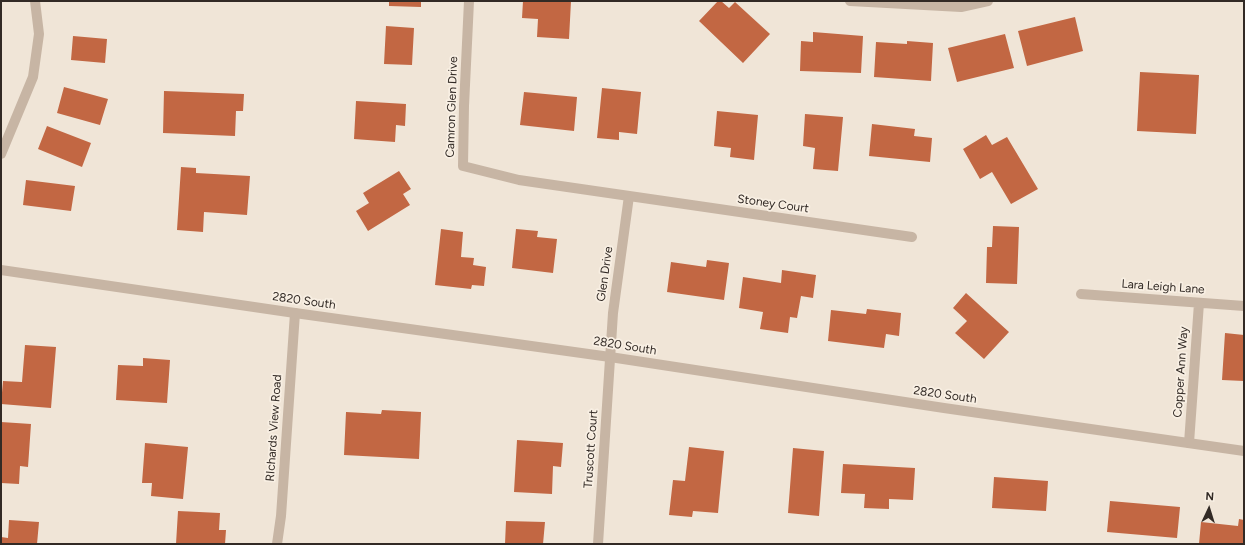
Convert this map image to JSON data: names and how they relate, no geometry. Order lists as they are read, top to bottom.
{
  "streets": {
    "street": [
      "Camron Glen Drive",
      "Stoney Court",
      "Glen Drive",
      "Lara Leigh Lane",
      "2820 South",
      "Copper Ann Way",
      "RIchards View Road",
      "Truscott Court"
    ]
  },
  "crossings": [
    ["Camron Glen Drive", "Stoney Court"],
    ["Camron Glen Drive", "Glen Drive"],
    ["Stoney Court", "Glen Drive"],
    ["Glen Drive", "2820 South"],
    ["Glen Drive", "Truscott Court"],
    ["Lara Leigh Lane", "Copper Ann Way"],
    ["2820 South", "Copper Ann Way"],
    ["2820 South", "RIchards View Road"],
    ["2820 South", "Truscott Court"]
  ],
  "north": "top"
}
